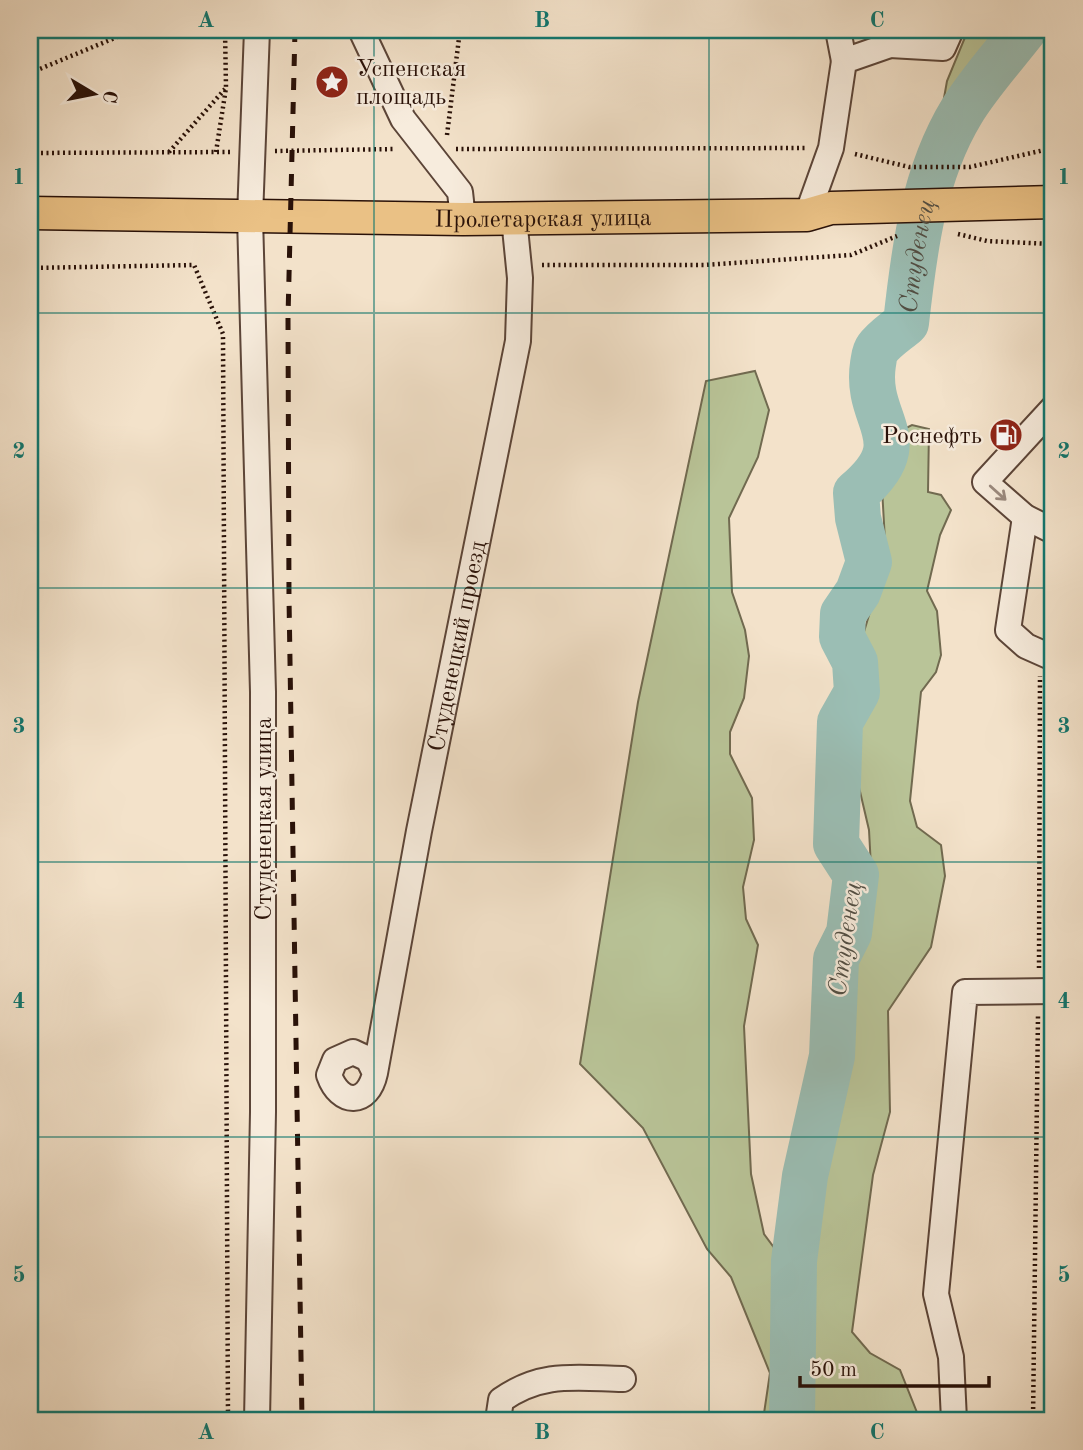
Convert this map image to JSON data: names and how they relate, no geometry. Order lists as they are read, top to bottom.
{
  "streets": {
    "main road": ["Пролетарская улица"],
    "street": ["Студенецкий проезд", "Студенецкая улица"]
  },
  "crossings": [
    ["Пролетарская улица", "Студенецкий проезд"],
    ["Пролетарская улица", "Студенецкая улица"]
  ],
  "water": ["Студенец"],
  "places": {
    "place": ["Успенская площадь"],
    "fuel station": ["Роснефть"]
  },
  "scale_bar": "50 m",
  "north": "right",
  "grid": {
    "columns": ["A", "B", "C"],
    "rows": [
      "1",
      "2",
      "3",
      "4",
      "5"
    ]
  }
}
